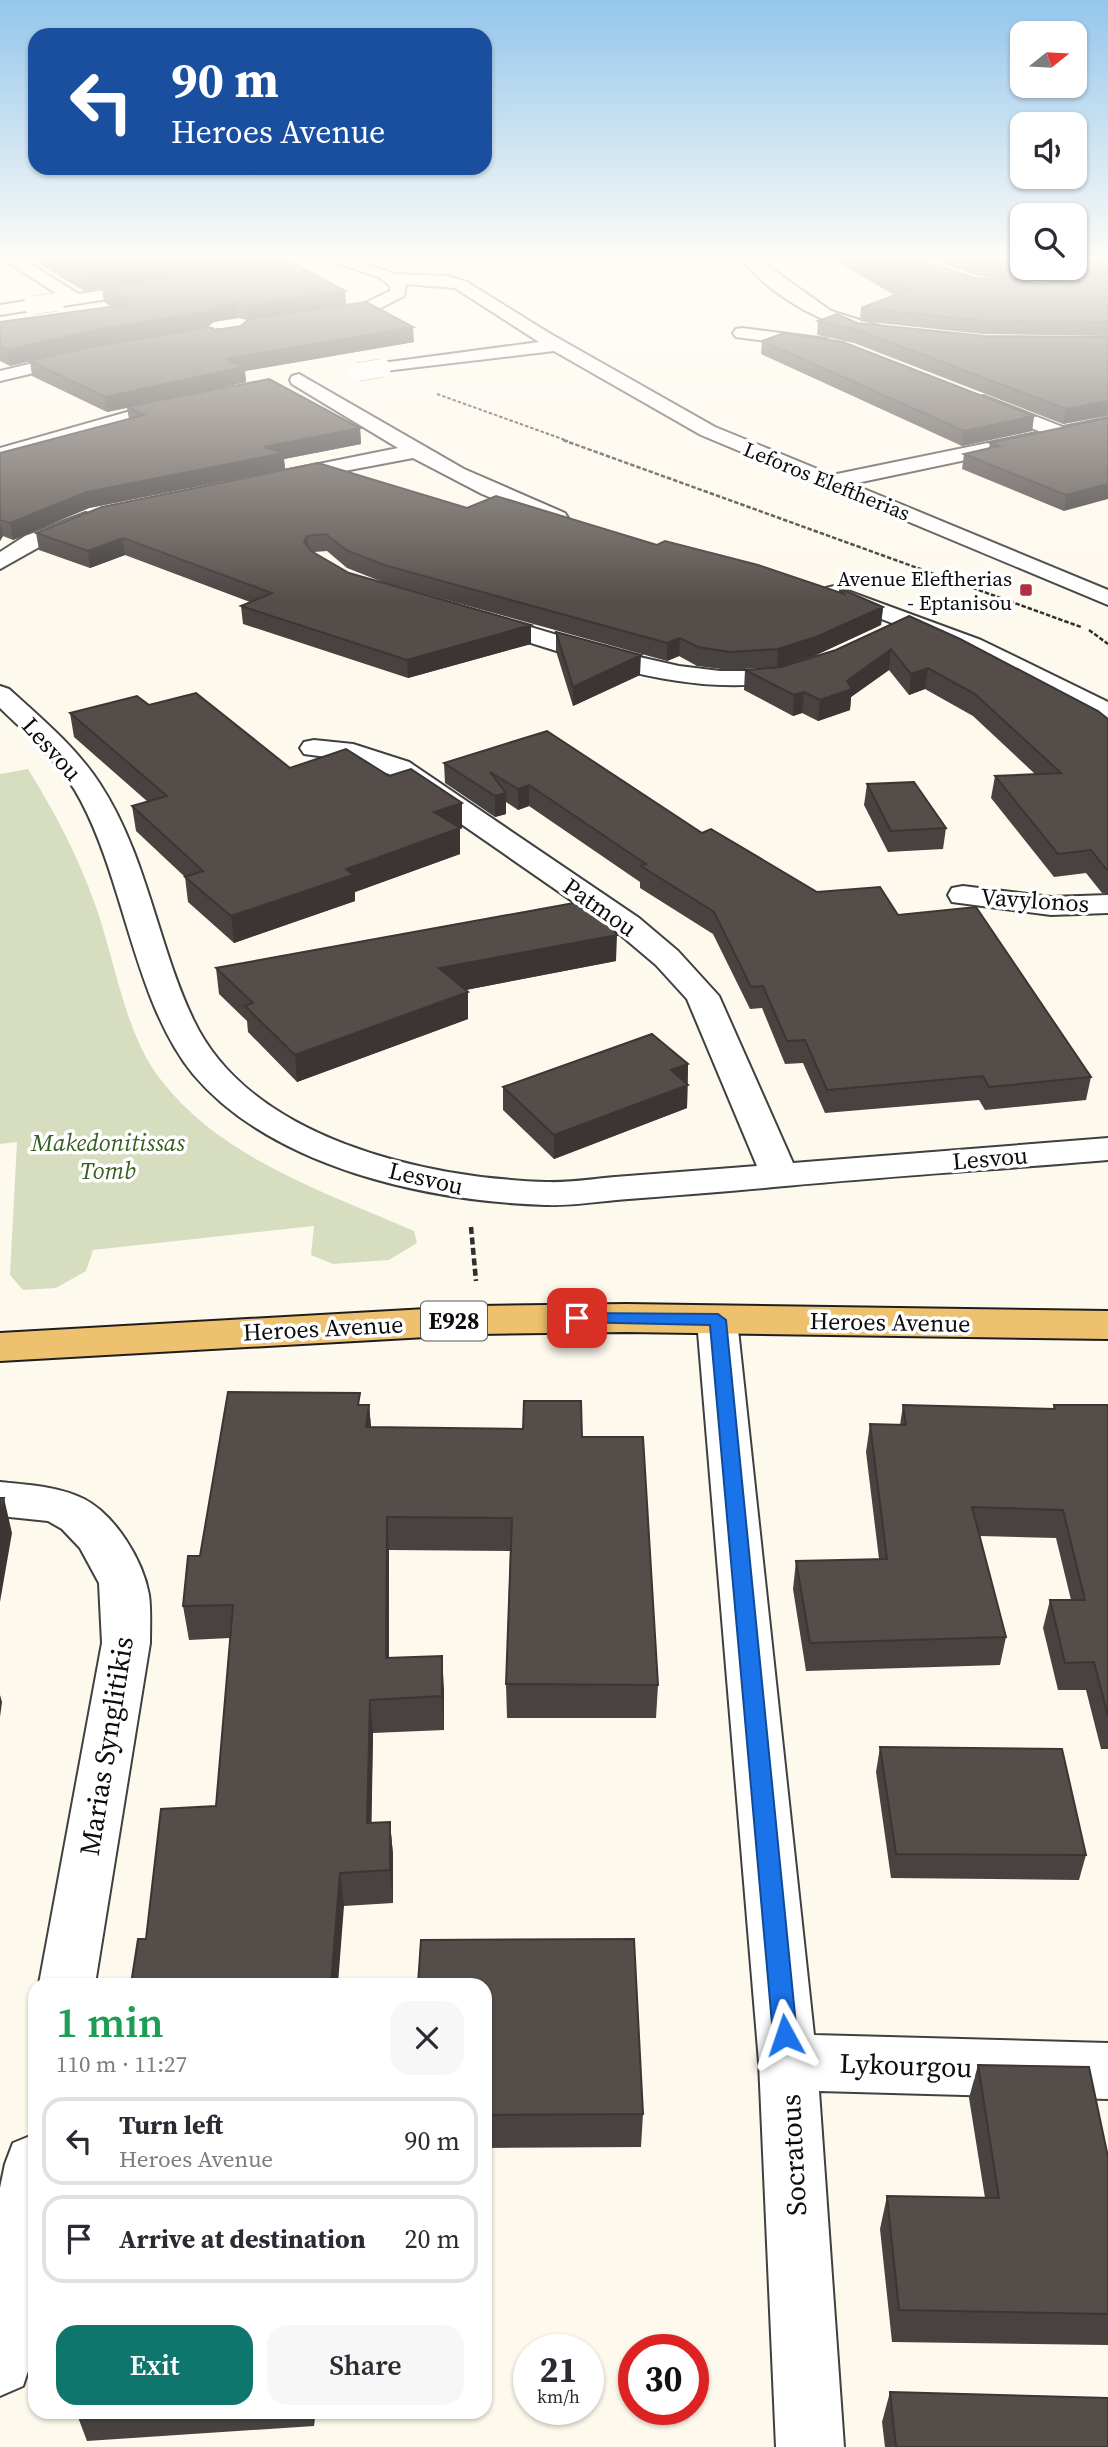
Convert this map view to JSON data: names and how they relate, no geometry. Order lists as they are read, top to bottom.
{
  "streets": {
    "main road": ["E928", "Heroes Avenue"],
    "street": [
      "Leforos Eleftherias",
      "Lesvou",
      "Vavylonos",
      "Patmou",
      "Marias Synglitikis",
      "Lykourgou",
      "Socratous"
    ]
  },
  "crossings": [
    ["Lesvou", "Patmou"],
    ["Heroes Avenue", "Socratous"],
    ["Lykourgou", "Socratous"]
  ],
  "parks": ["Makedonitissas Tomb"],
  "places": {
    "transit": ["Avenue Eleftherias - Eptanisou"]
  },
  "north": "right",
  "page": {
    "turn": ["90 m", "Heroes Avenue"],
    "heading": ["1 min", "110 m · 11:27"],
    "list": [
      {
        "name": "Turn left",
        "note": "Heroes Avenue",
        "value": "90 m"
      },
      {
        "name": "Arrive at destination",
        "value": "20 m"
      }
    ],
    "buttons": ["Exit", "Share"],
    "speed": "21 km/h",
    "limit": "30"
  }
}
